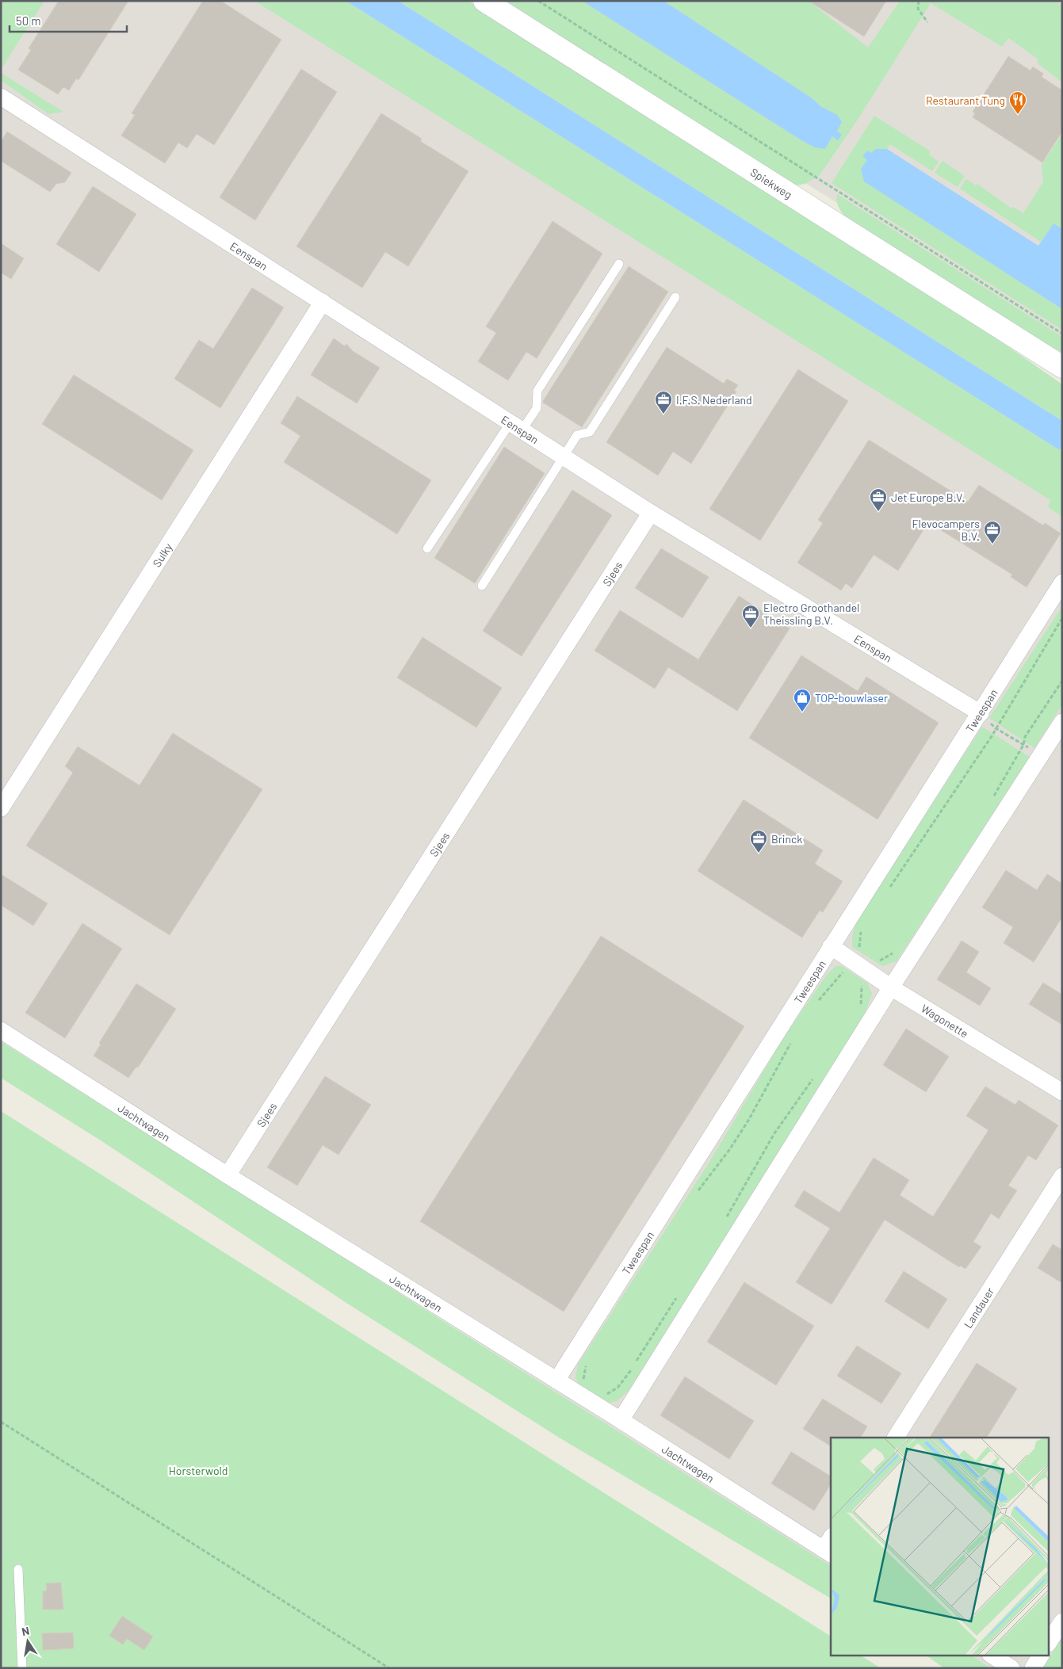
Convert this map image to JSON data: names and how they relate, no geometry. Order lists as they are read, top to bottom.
{
  "streets": {
    "main road": ["Spiekweg"],
    "street": [
      "Eenspan",
      "Sulky",
      "Sjees",
      "Tweespan",
      "Wagonette",
      "Jachtwagen",
      "Landauer"
    ]
  },
  "crossings": [
    ["Eenspan", "Sulky"],
    ["Eenspan", "Sjees"],
    ["Eenspan", "Tweespan"],
    ["Sjees", "Jachtwagen"],
    ["Tweespan", "Wagonette"],
    ["Tweespan", "Jachtwagen"]
  ],
  "parks": ["Horsterwold"],
  "places": {
    "restaurant": ["Restaurant Tung"],
    "office": [
      "I.F.S. Nederland",
      "Jet Europe B.V.",
      "Flevocampers B.V.",
      "Electro Groothandel Theissling B.V.",
      "Brinck"
    ],
    "shop": ["TOP-bouwlaser"]
  },
  "scale_bar": "50 m",
  "north": "top"
}
